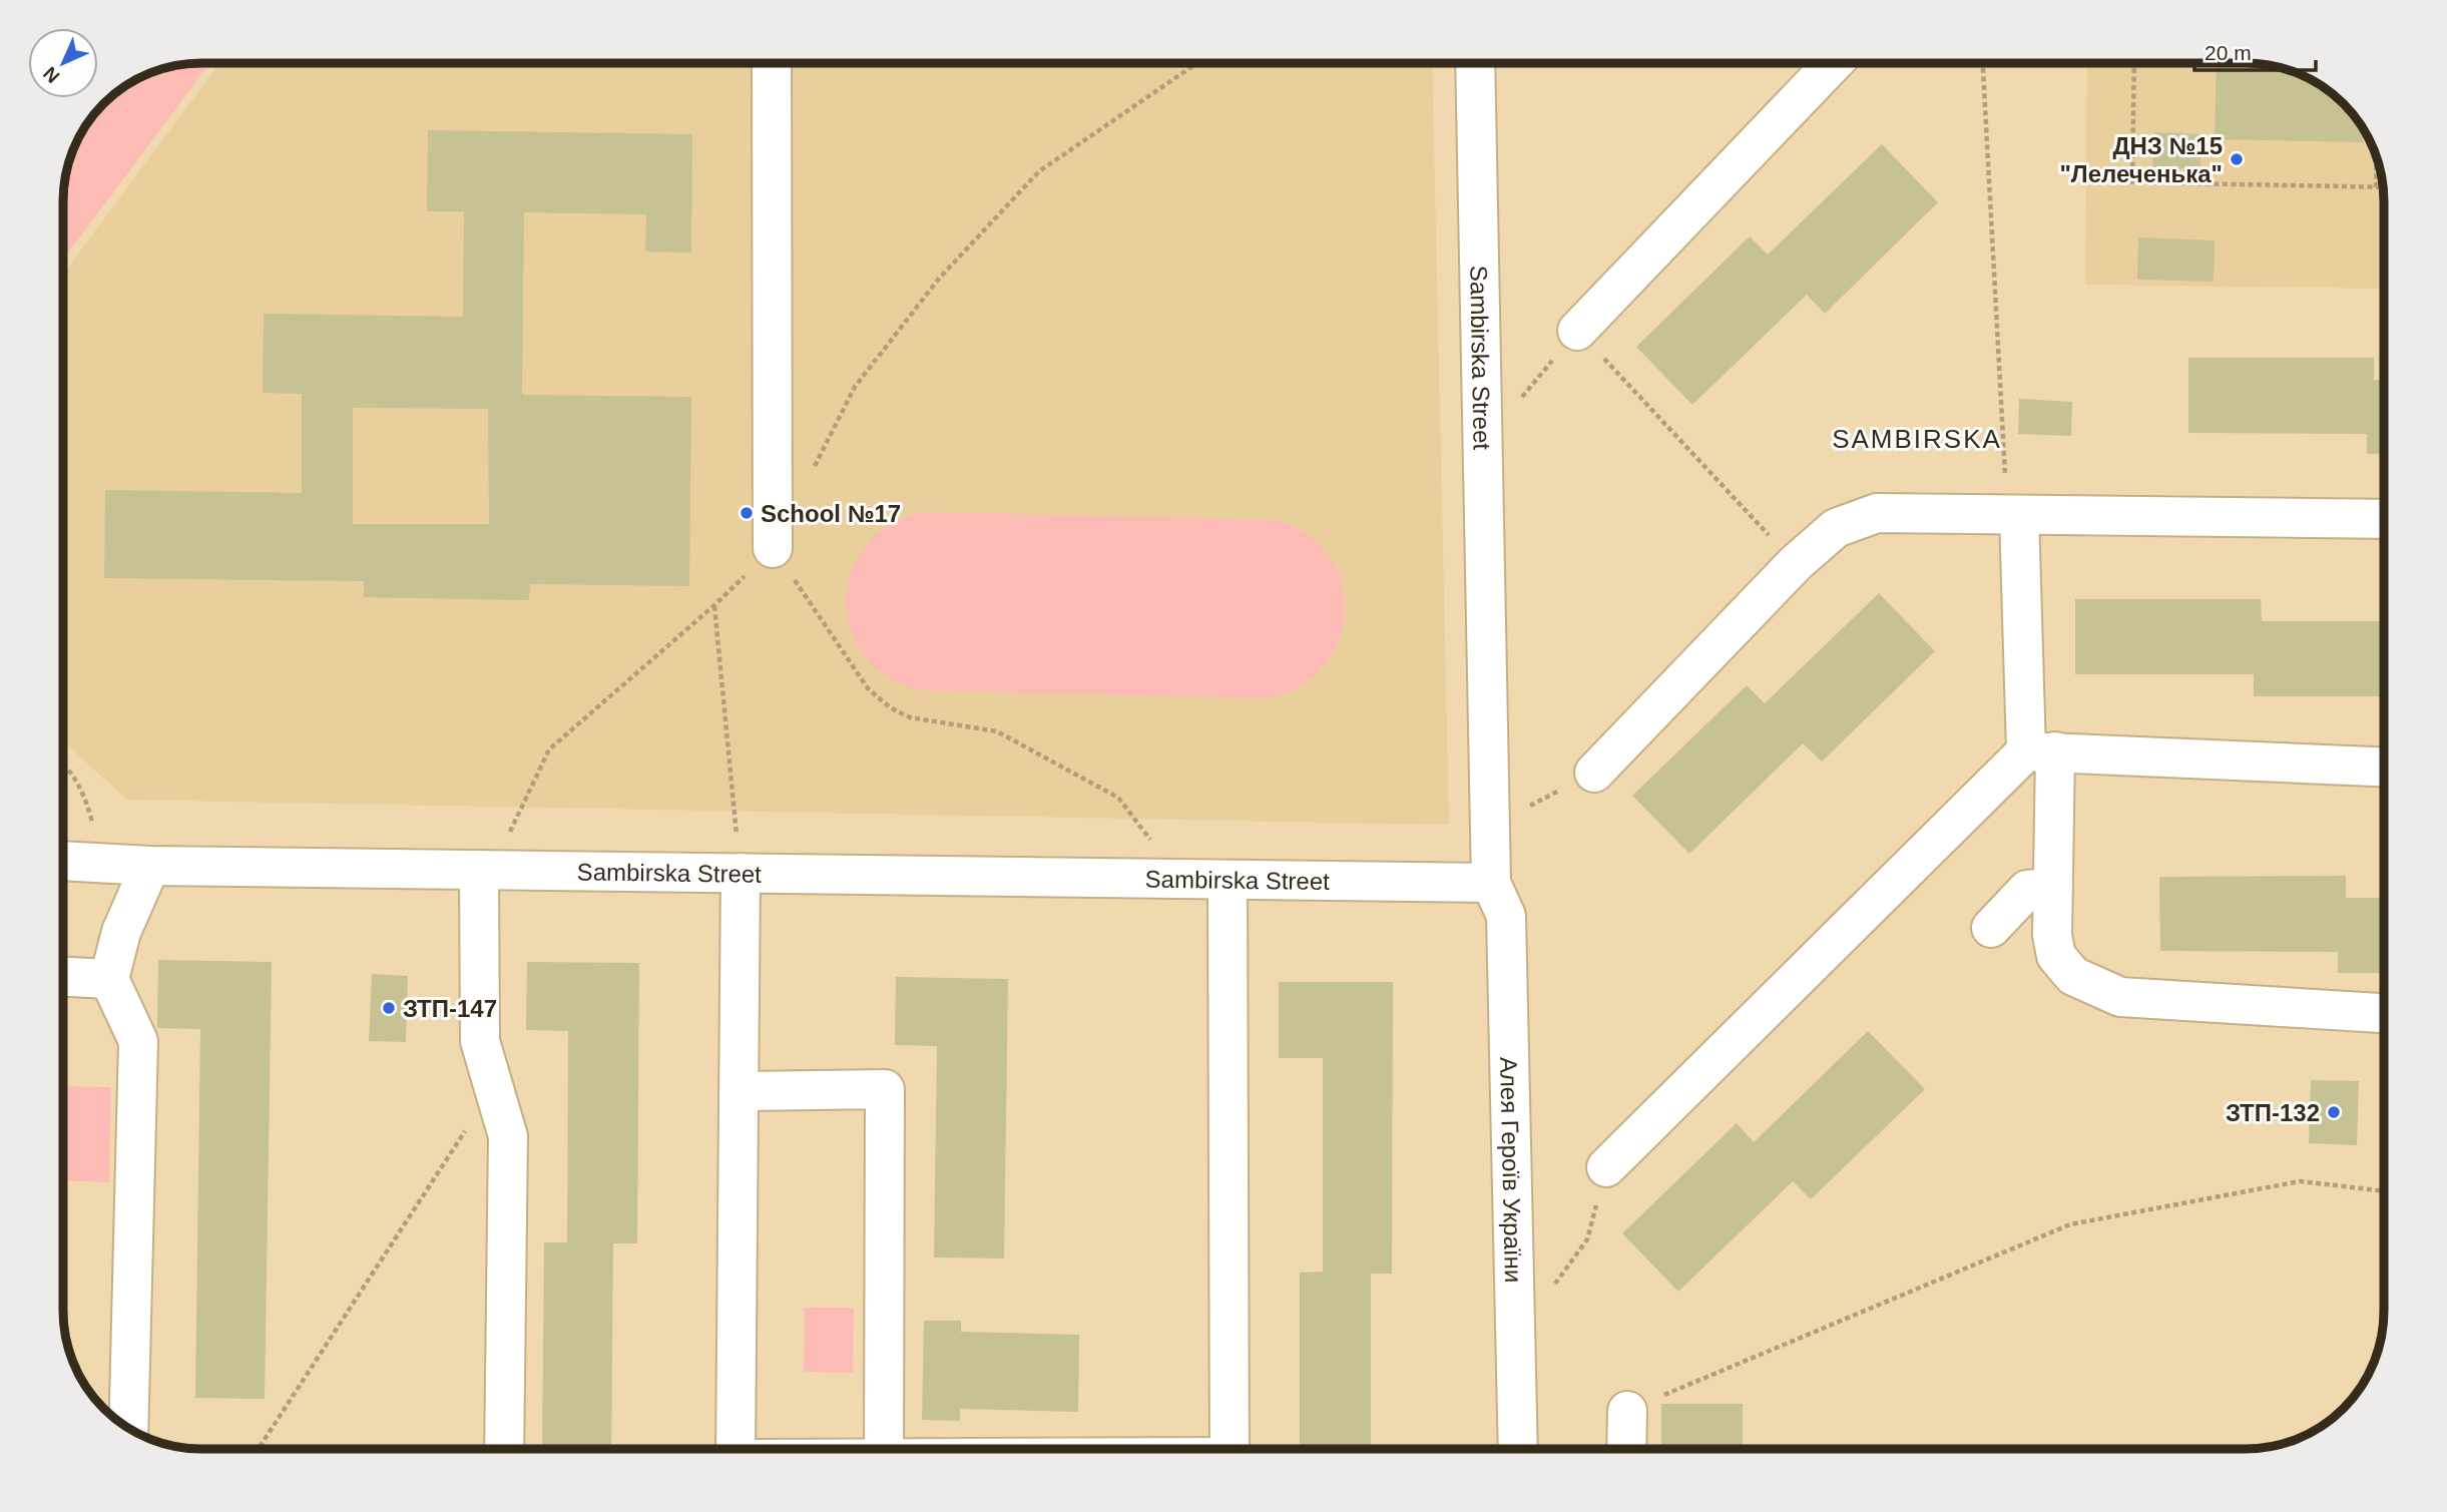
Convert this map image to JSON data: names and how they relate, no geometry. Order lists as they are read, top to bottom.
{
  "streets": {
    "street": ["Sambirska Street", "Алея Героїв України"]
  },
  "crossings": [
    ["Sambirska Street", "Алея Героїв України"]
  ],
  "districts": ["SAMBIRSKA"],
  "places": [
    "ДНЗ №15 \"Лелеченька\"",
    "School №17",
    "ЗТП-147",
    "ЗТП-132"
  ],
  "scale_bar": "20 m",
  "north": "bottom left"
}
